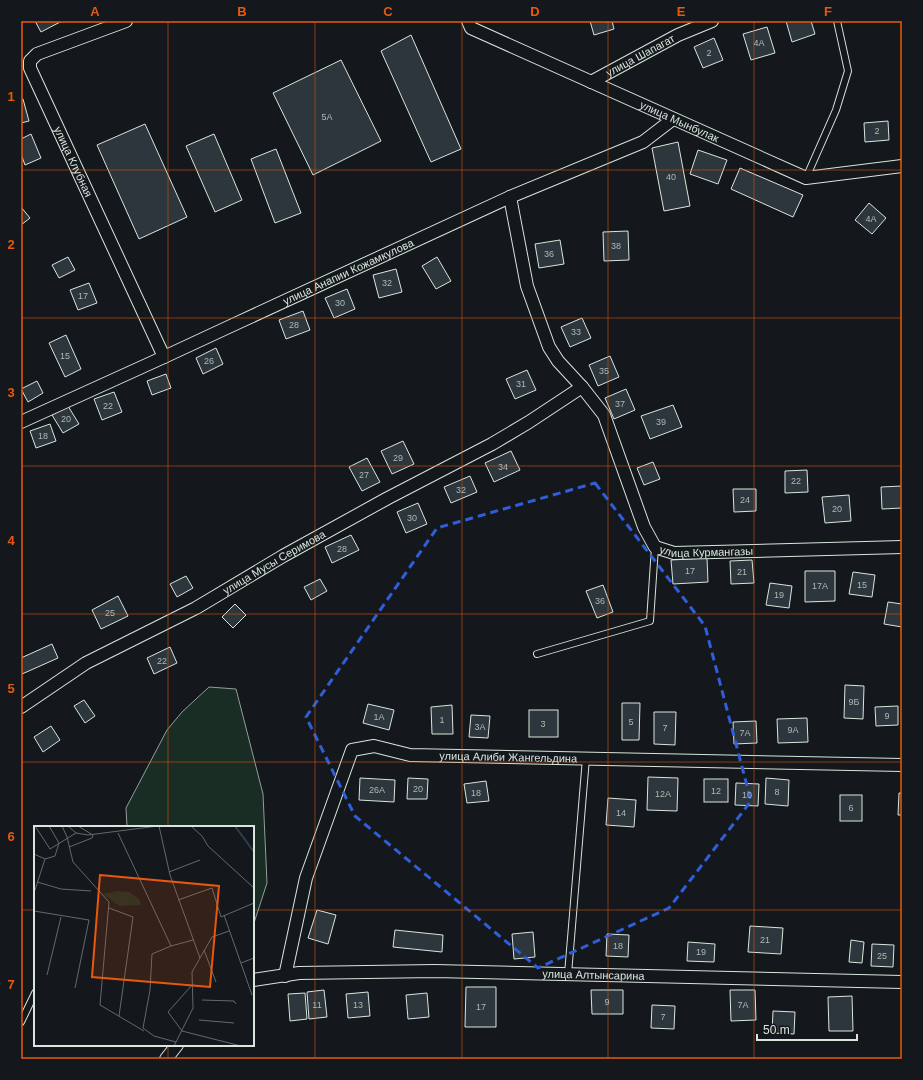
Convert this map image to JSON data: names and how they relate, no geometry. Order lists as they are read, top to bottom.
{
  "streets": {
    "street": [
      "улица Шапагат",
      "улица Мынбулак",
      "улица Клубная",
      "улица Анапии Кожамкулова",
      "улица Курмангазы",
      "улица Мусы Серимова",
      "улица Алиби Жангельдина",
      "улица Алтынсарина"
    ]
  },
  "crossings": [
    ["улица Шапагат", "улица Мынбулак"],
    ["улица Мынбулак", "улица Анапии Кожамкулова"],
    ["улица Клубная", "улица Анапии Кожамкулова"],
    ["улица Анапии Кожамкулова", "улица Курмангазы"],
    ["улица Курмангазы", "улица Мусы Серимова"],
    ["улица Алиби Жангельдина", "улица Алтынсарина"]
  ],
  "house_numbers": [
    "4А",
    "2",
    "5А",
    "2",
    "40",
    "4А",
    "38",
    "36",
    "32",
    "17",
    "30",
    "28",
    "33",
    "15",
    "26",
    "35",
    "31",
    "37",
    "22",
    "20",
    "39",
    "18",
    "29",
    "34",
    "27",
    "22",
    "32",
    "24",
    "20",
    "30",
    "28",
    "17",
    "21",
    "15",
    "17А",
    "19",
    "36",
    "25",
    "22",
    "9Б",
    "9",
    "1А",
    "1",
    "5",
    "3",
    "3А",
    "7",
    "9А",
    "7А",
    "20",
    "26А",
    "12",
    "8",
    "18",
    "12А",
    "10",
    "6",
    "14",
    "21",
    "18",
    "19",
    "25",
    "9",
    "11",
    "13",
    "7А",
    "17",
    "7"
  ],
  "scale_bar": "50 m",
  "grid": {
    "columns": [
      "A",
      "B",
      "C",
      "D",
      "E",
      "F"
    ],
    "rows": [
      "1",
      "2",
      "3",
      "4",
      "5",
      "6",
      "7"
    ]
  }
}
